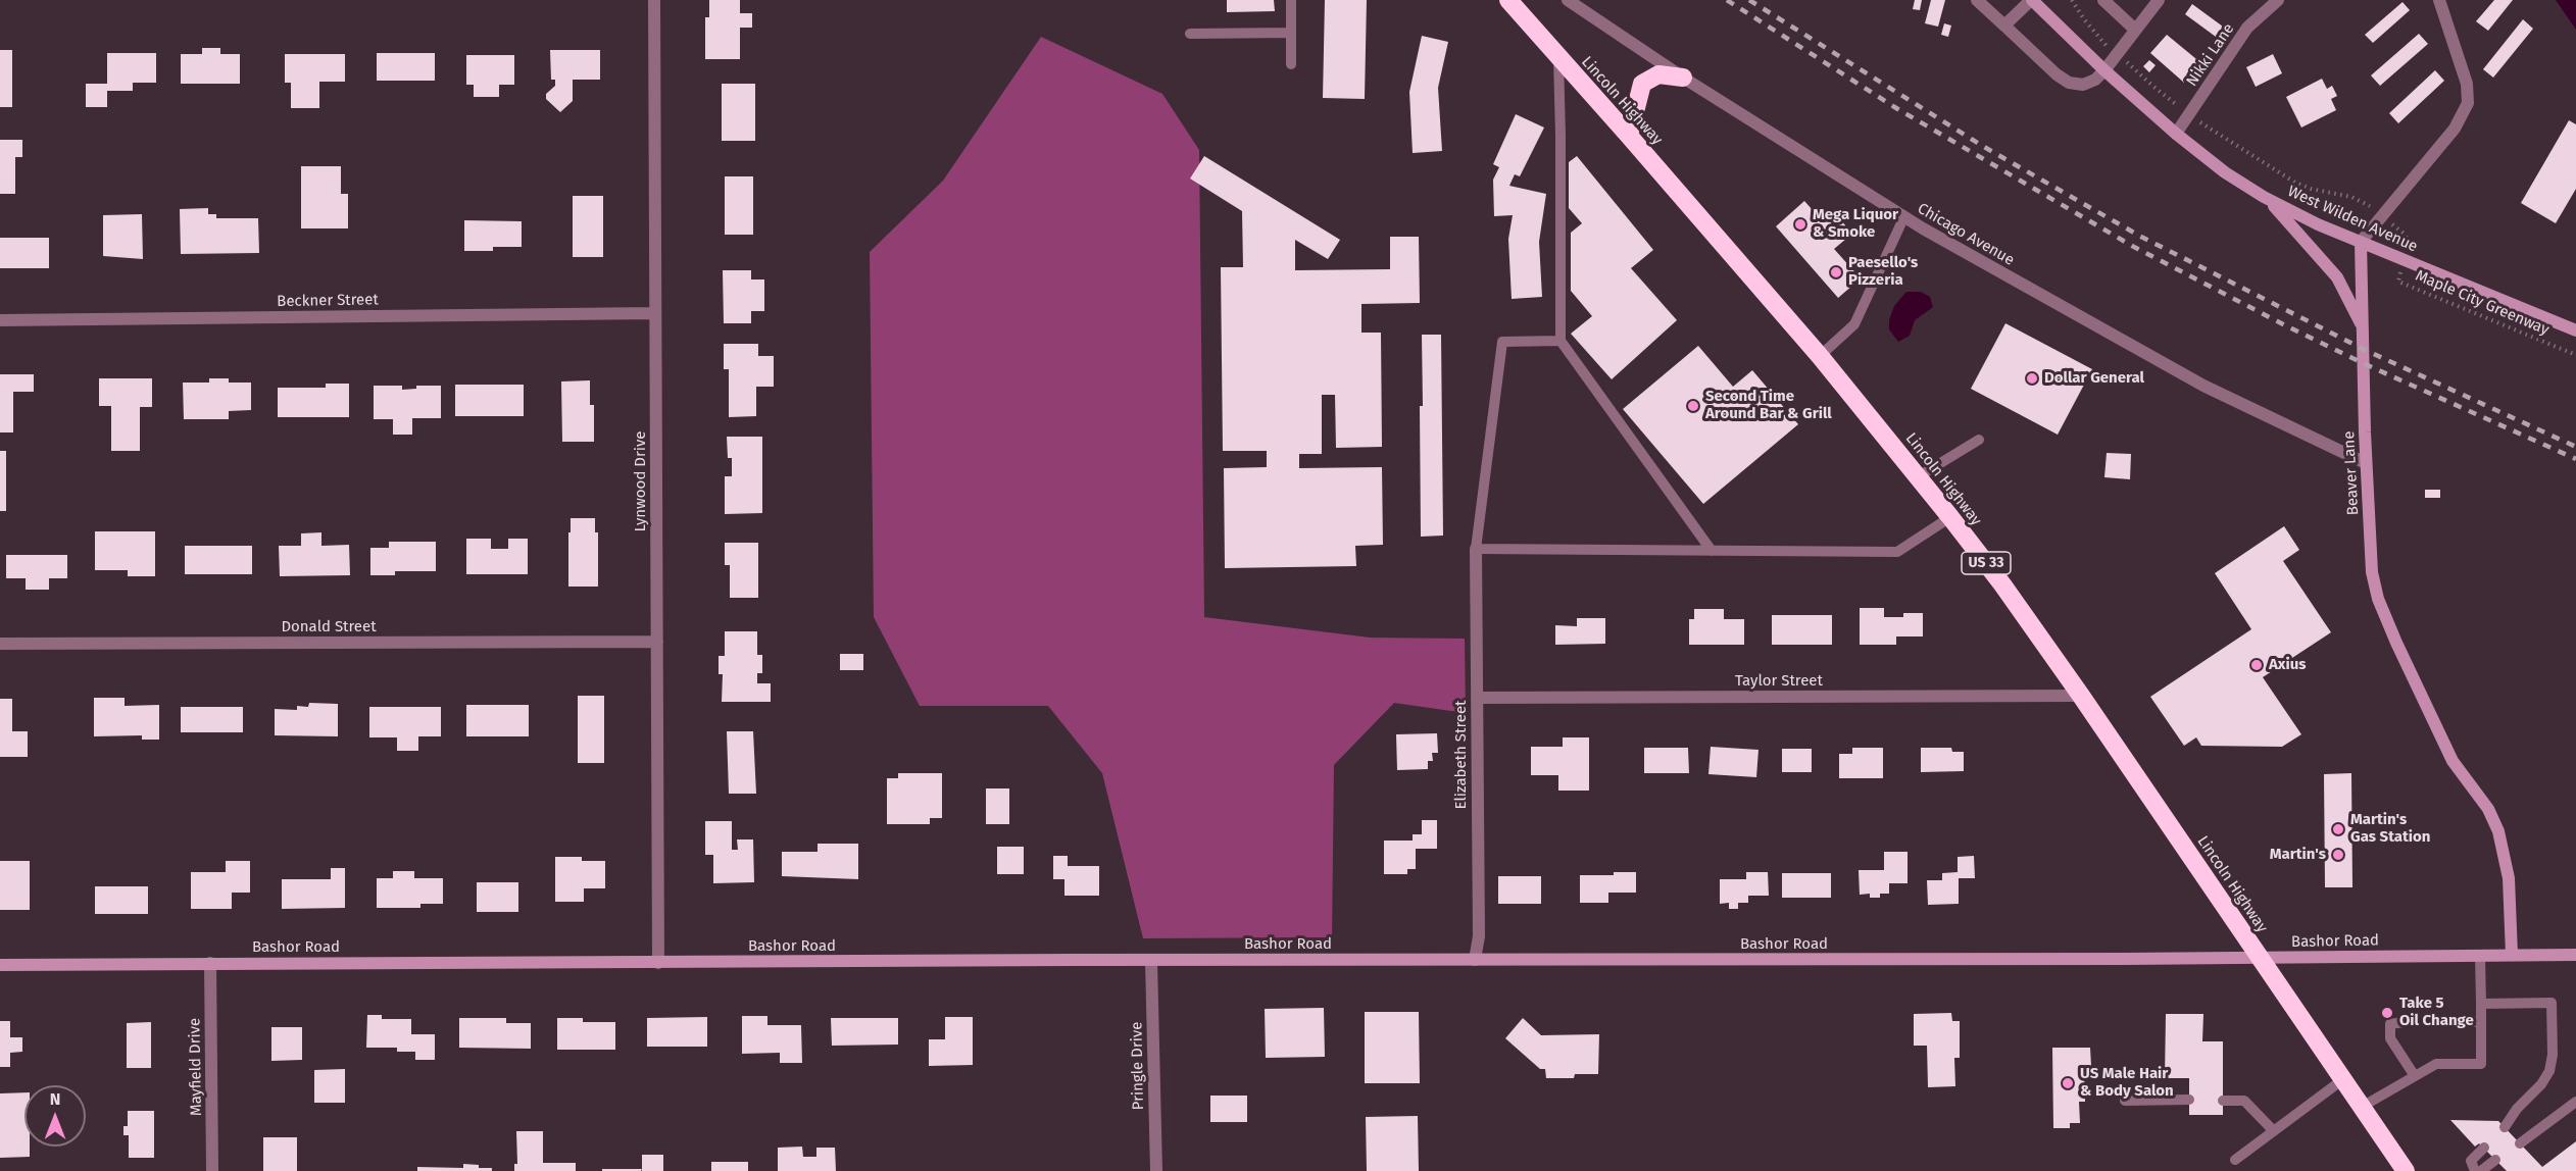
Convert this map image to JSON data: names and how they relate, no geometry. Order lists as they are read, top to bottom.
{
  "streets": {
    "highway": ["Lincoln Highway", "US 33"],
    "street": [
      "Nikki Lane",
      "West Wilden Avenue",
      "Chicago Avenue",
      "Beckner Street",
      "Beaver Lane",
      "Lynwood Drive",
      "Donald Street",
      "Taylor Street",
      "Elizabeth Street",
      "Bashor Road",
      "Pringle Drive",
      "Mayfield Drive"
    ],
    "path": ["Maple City Greenway"]
  },
  "crossings": [
    ["Nikki Lane", "West Wilden Avenue"],
    ["Nikki Lane", "Maple City Greenway"],
    ["Lincoln Highway", "Taylor Street"],
    ["Lincoln Highway", "Bashor Road"],
    ["West Wilden Avenue", "Maple City Greenway"],
    ["West Wilden Avenue", "Beaver Lane"],
    ["Chicago Avenue", "Beaver Lane"],
    ["Beckner Street", "Lynwood Drive"],
    ["Beaver Lane", "Bashor Road"],
    ["Lynwood Drive", "Donald Street"],
    ["Lynwood Drive", "Bashor Road"],
    ["Taylor Street", "Elizabeth Street"],
    ["Elizabeth Street", "Bashor Road"],
    ["Bashor Road", "Pringle Drive"],
    ["Bashor Road", "Mayfield Drive"]
  ],
  "places": [
    "Mega Liquor & Smoke",
    "Paesello's Pizzeria",
    "Dollar General",
    "Second Time Around Bar & Grill",
    "Axius",
    "Martin's Gas Station",
    "Martin's",
    "Take 5 Oil Change",
    "US Male Hair & Body Salon"
  ],
  "north": "top"
}
